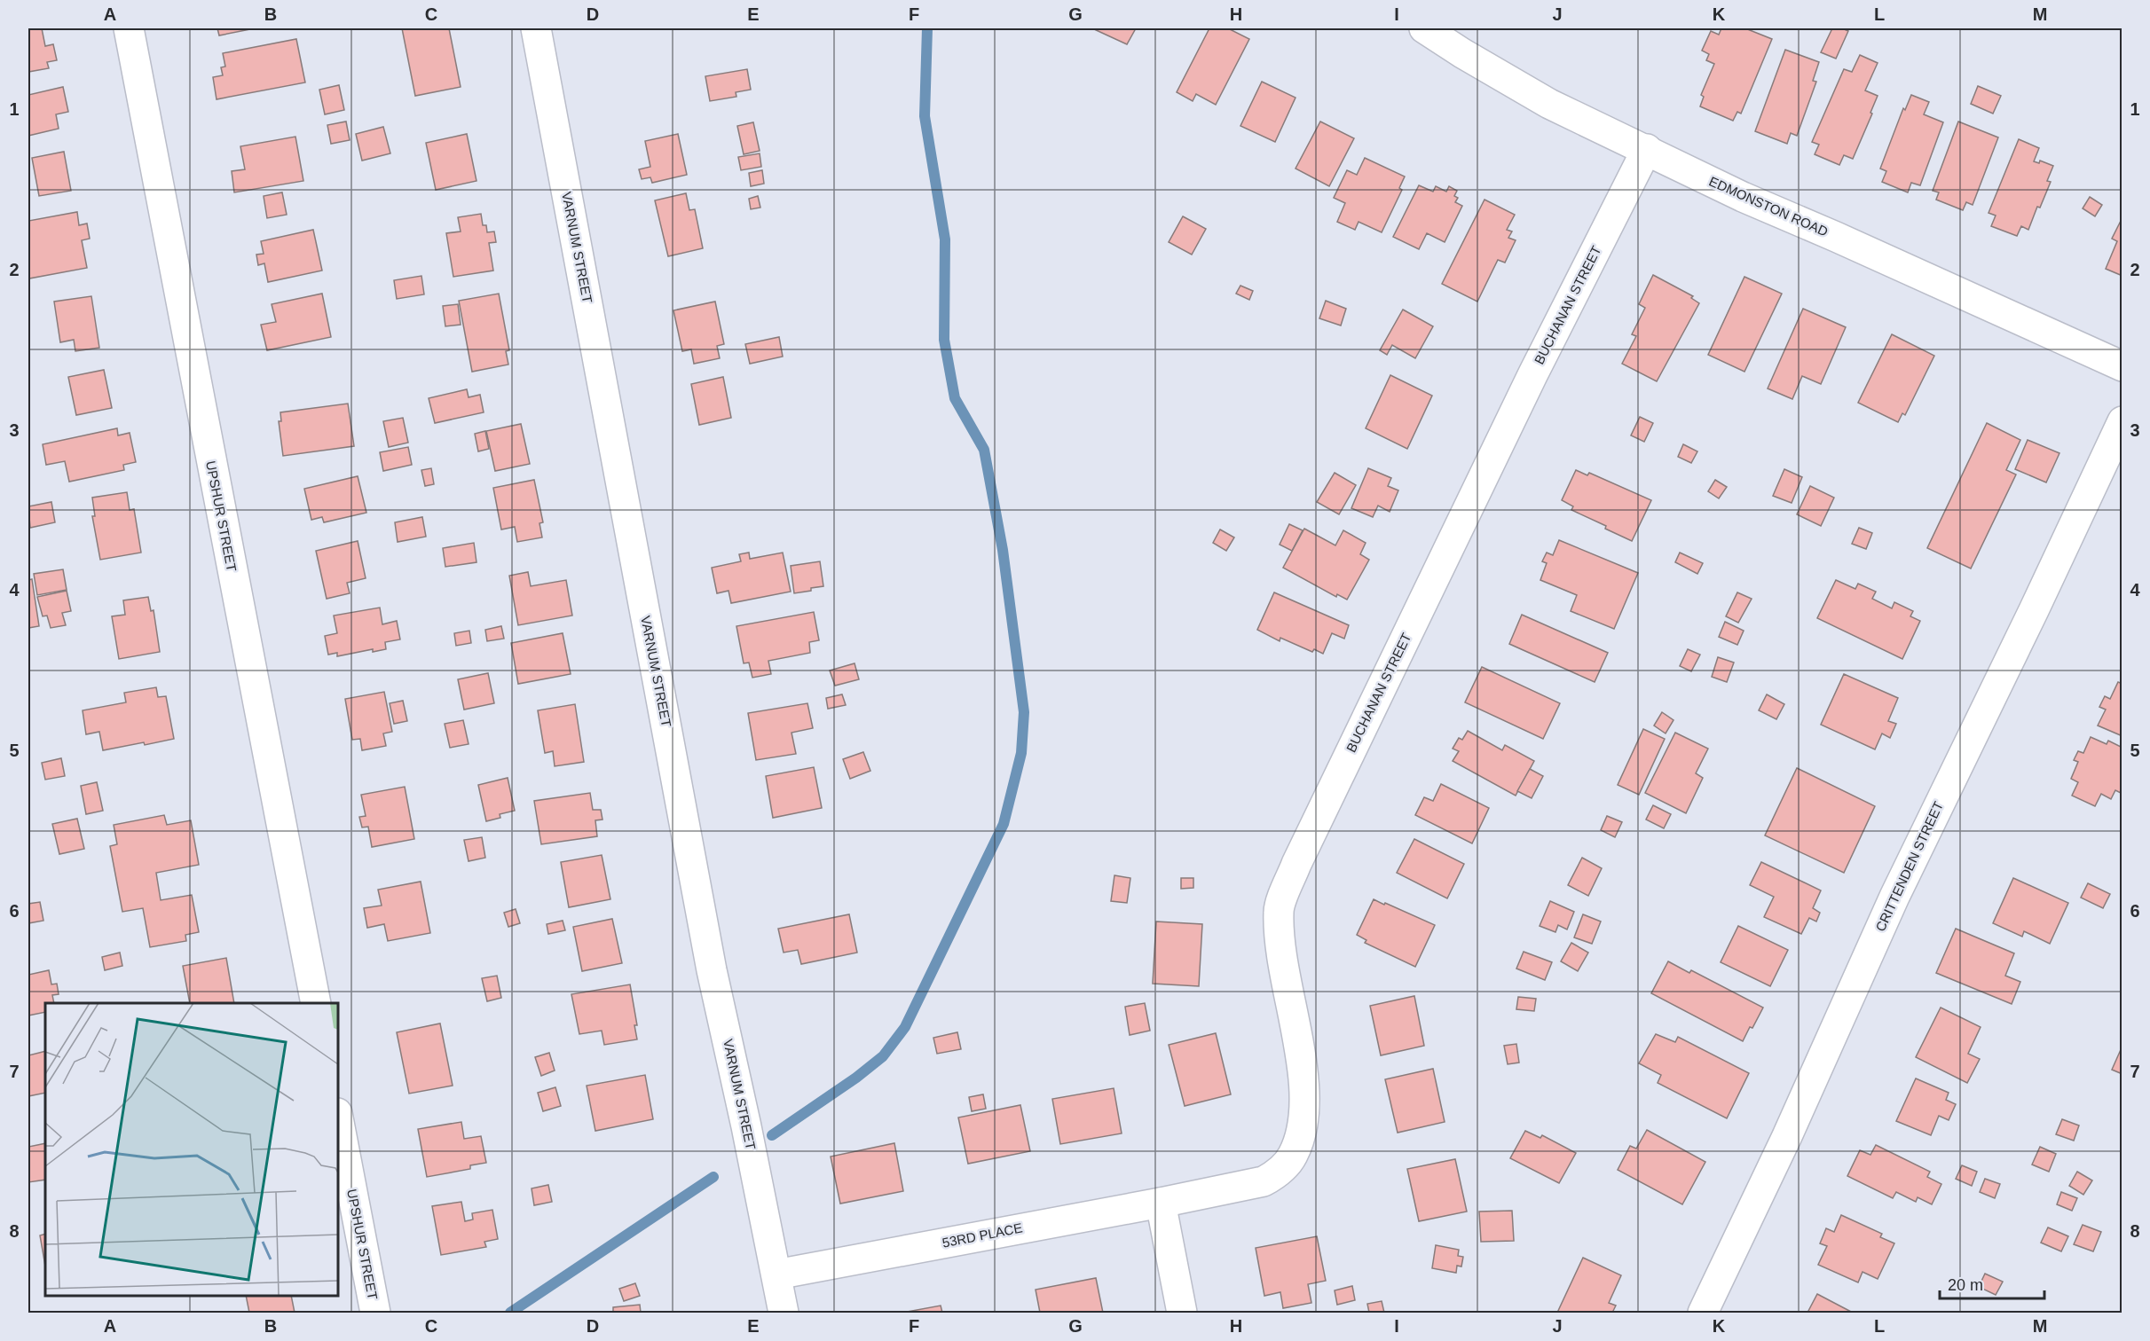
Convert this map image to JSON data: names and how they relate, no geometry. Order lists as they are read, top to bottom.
{
  "streets": {
    "street": [
      "EDMONSTON ROAD",
      "VARNUM STREET",
      "BUCHANAN STREET",
      "UPSHUR STREET",
      "CRITTENDEN STREET",
      "53RD PLACE"
    ]
  },
  "crossings": [
    ["EDMONSTON ROAD", "BUCHANAN STREET"],
    ["VARNUM STREET", "53RD PLACE"],
    ["BUCHANAN STREET", "53RD PLACE"]
  ],
  "scale_bar": "20 m",
  "grid": {
    "columns": [
      "A",
      "B",
      "C",
      "D",
      "E",
      "F",
      "G",
      "H",
      "I",
      "J",
      "K",
      "L",
      "M"
    ],
    "rows": [
      "1",
      "2",
      "3",
      "4",
      "5",
      "6",
      "7",
      "8"
    ]
  }
}
